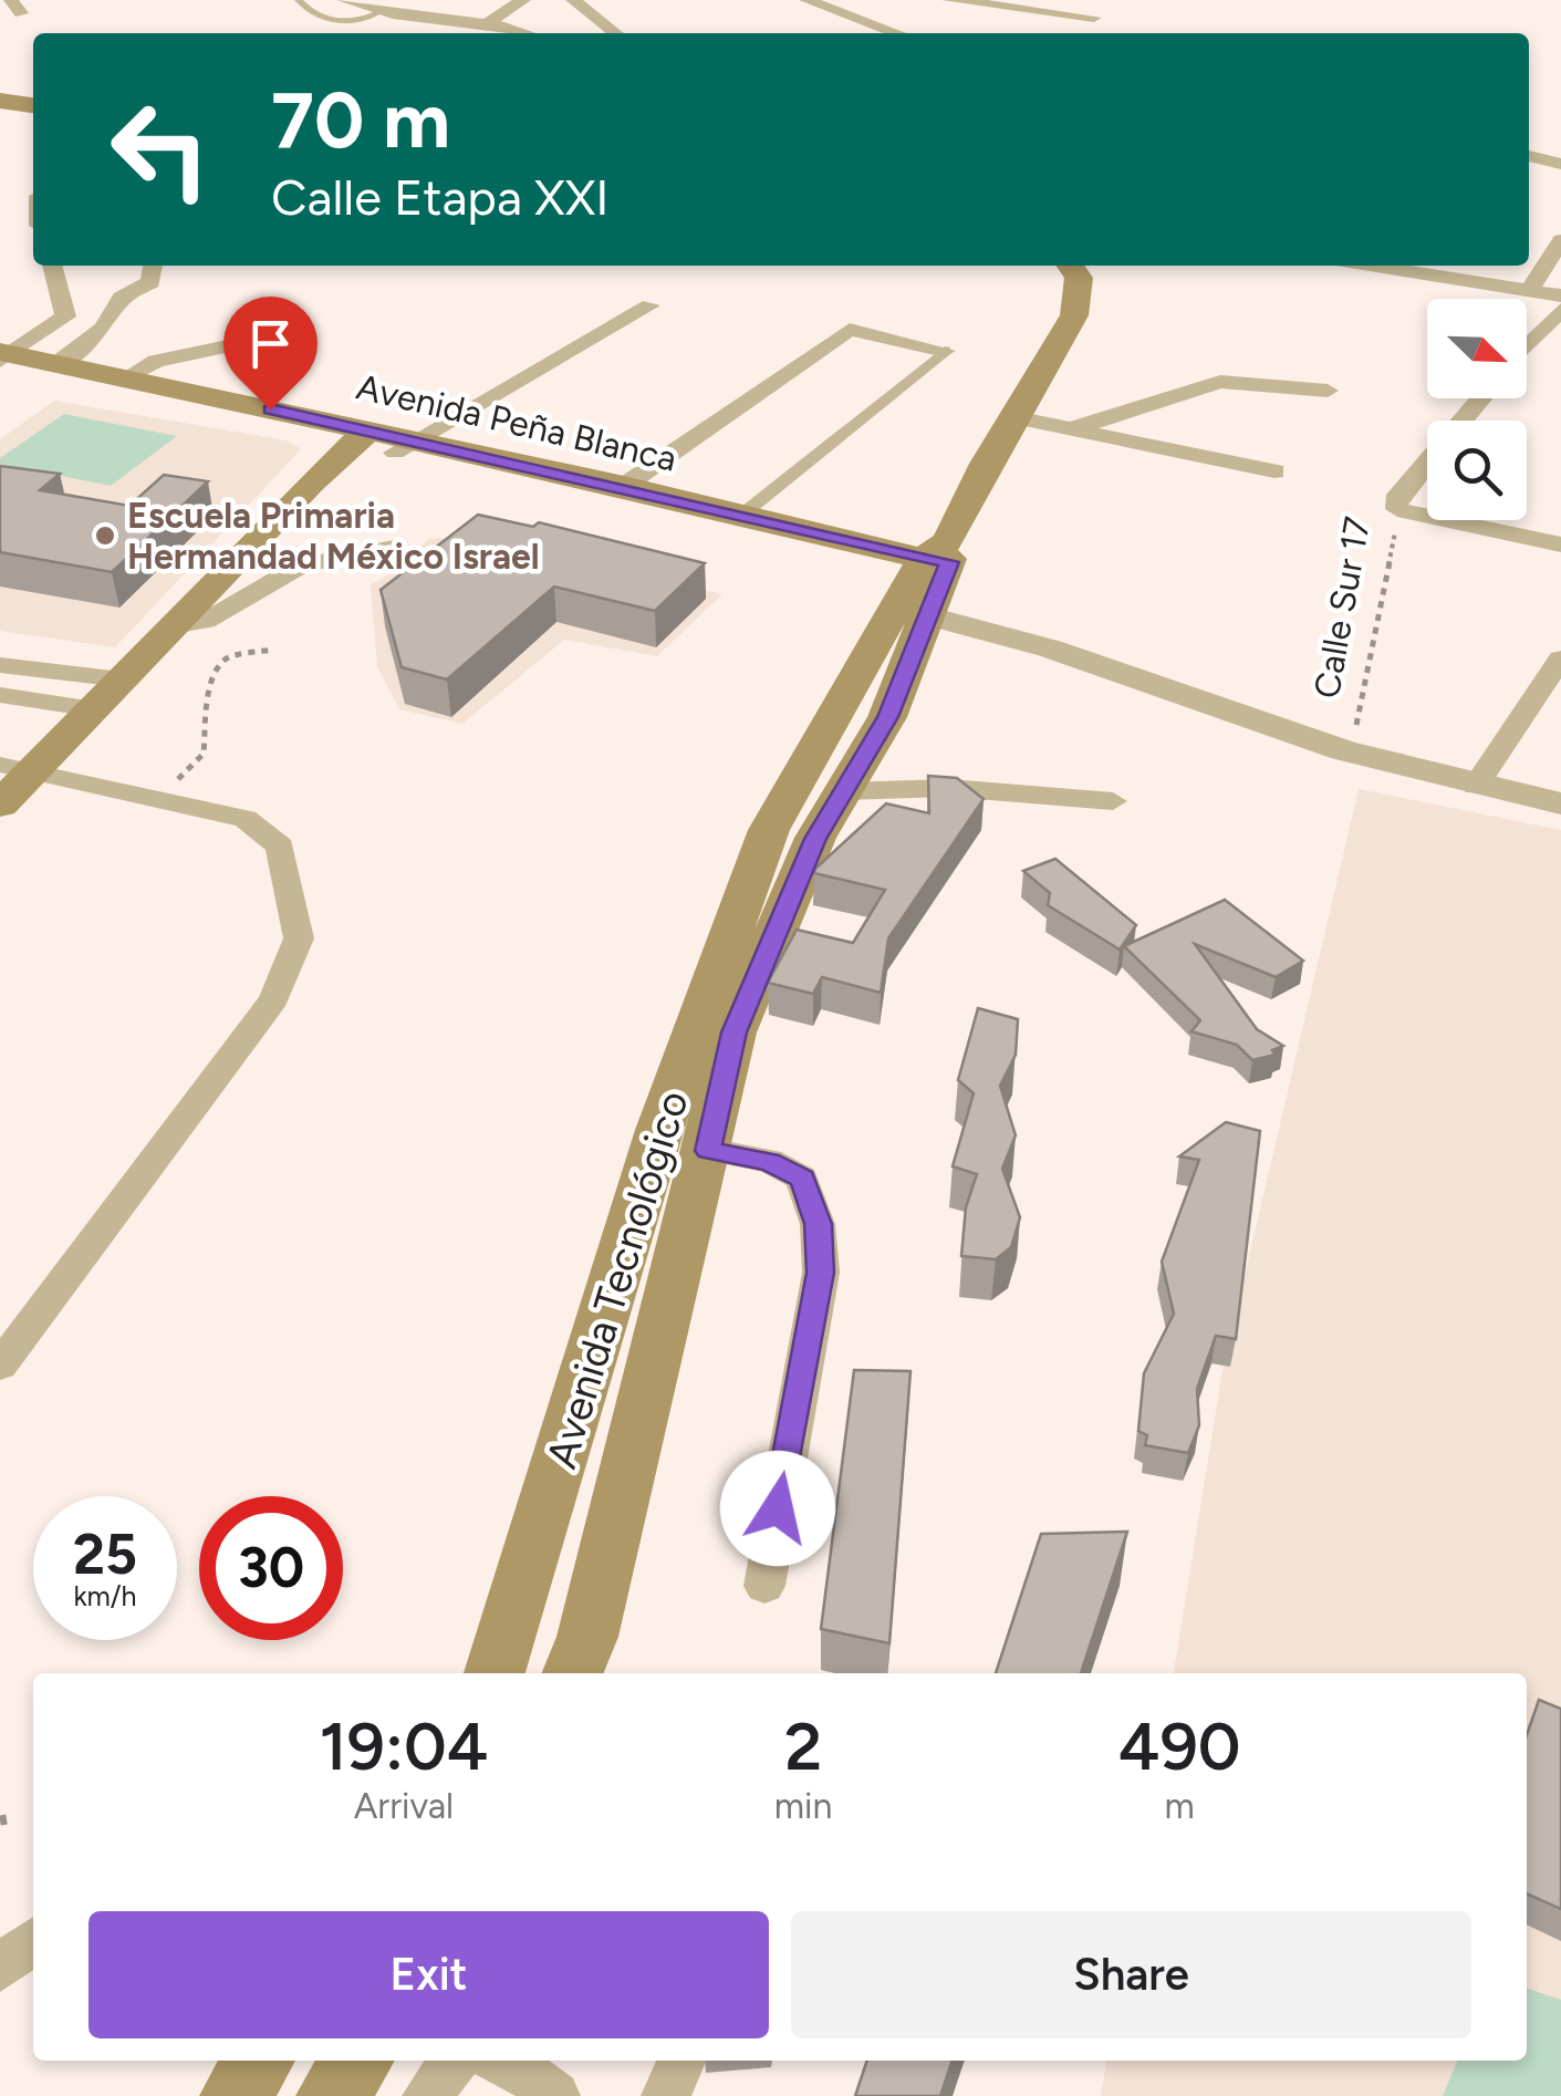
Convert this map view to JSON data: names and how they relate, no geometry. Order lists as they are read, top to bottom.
{
  "streets": {
    "main road": ["Avenida Peña Blanca", "Avenida Tecnológico"],
    "street": ["Calle Sur 17"]
  },
  "crossings": [
    ["Avenida Peña Blanca", "Avenida Tecnológico"]
  ],
  "places": ["Escuela Primaria Hermandad México Israel"],
  "north": "bottom right",
  "page": {
    "turn": ["70 m", "Calle Etapa XXI"],
    "speed": "25 km/h",
    "limit": "30",
    "eta": [
      "19:04",
      "Arrival",
      "2",
      "min",
      "490",
      "m"
    ],
    "buttons": ["Exit", "Share"]
  }
}
